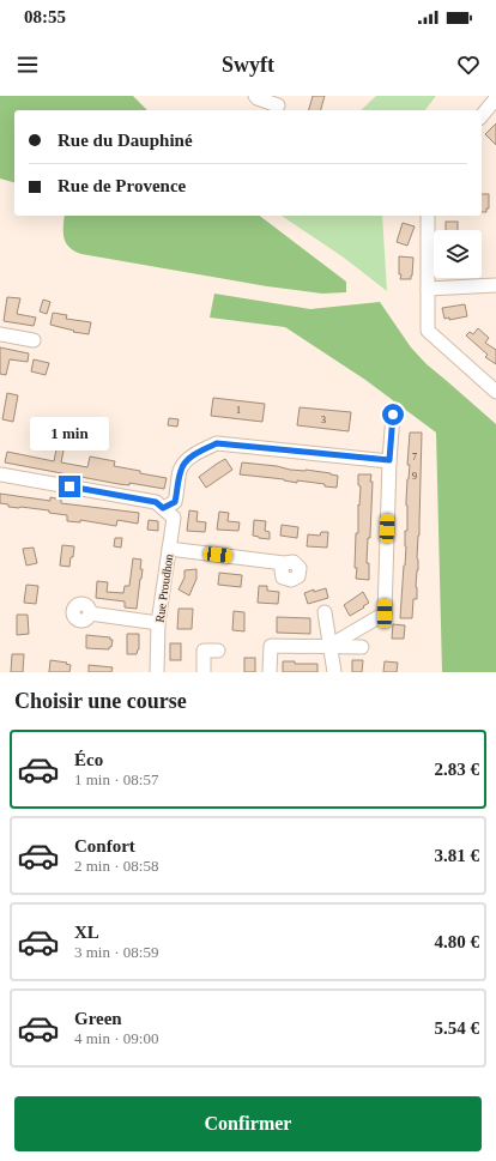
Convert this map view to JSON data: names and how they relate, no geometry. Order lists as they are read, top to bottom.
{
  "streets": {
    "street": ["Rue Proudhon"]
  },
  "house_numbers": [
    "1",
    "3",
    "7",
    "9"
  ],
  "page": {
    "status": "08:55",
    "header": "Swyft",
    "banner": ["Rue du Dauphiné", "Rue de Provence"],
    "bubble": "1 min",
    "heading": "Choisir une course",
    "list": [
      {
        "name": "Éco",
        "note": "1 min · 08:57",
        "value": "2.83 €"
      },
      {
        "name": "Confort",
        "note": "2 min · 08:58",
        "value": "3.81 €"
      },
      {
        "name": "XL",
        "note": "3 min · 08:59",
        "value": "4.80 €"
      },
      {
        "name": "Green",
        "note": "4 min · 09:00",
        "value": "5.54 €"
      }
    ],
    "buttons": "Confirmer"
  }
}
